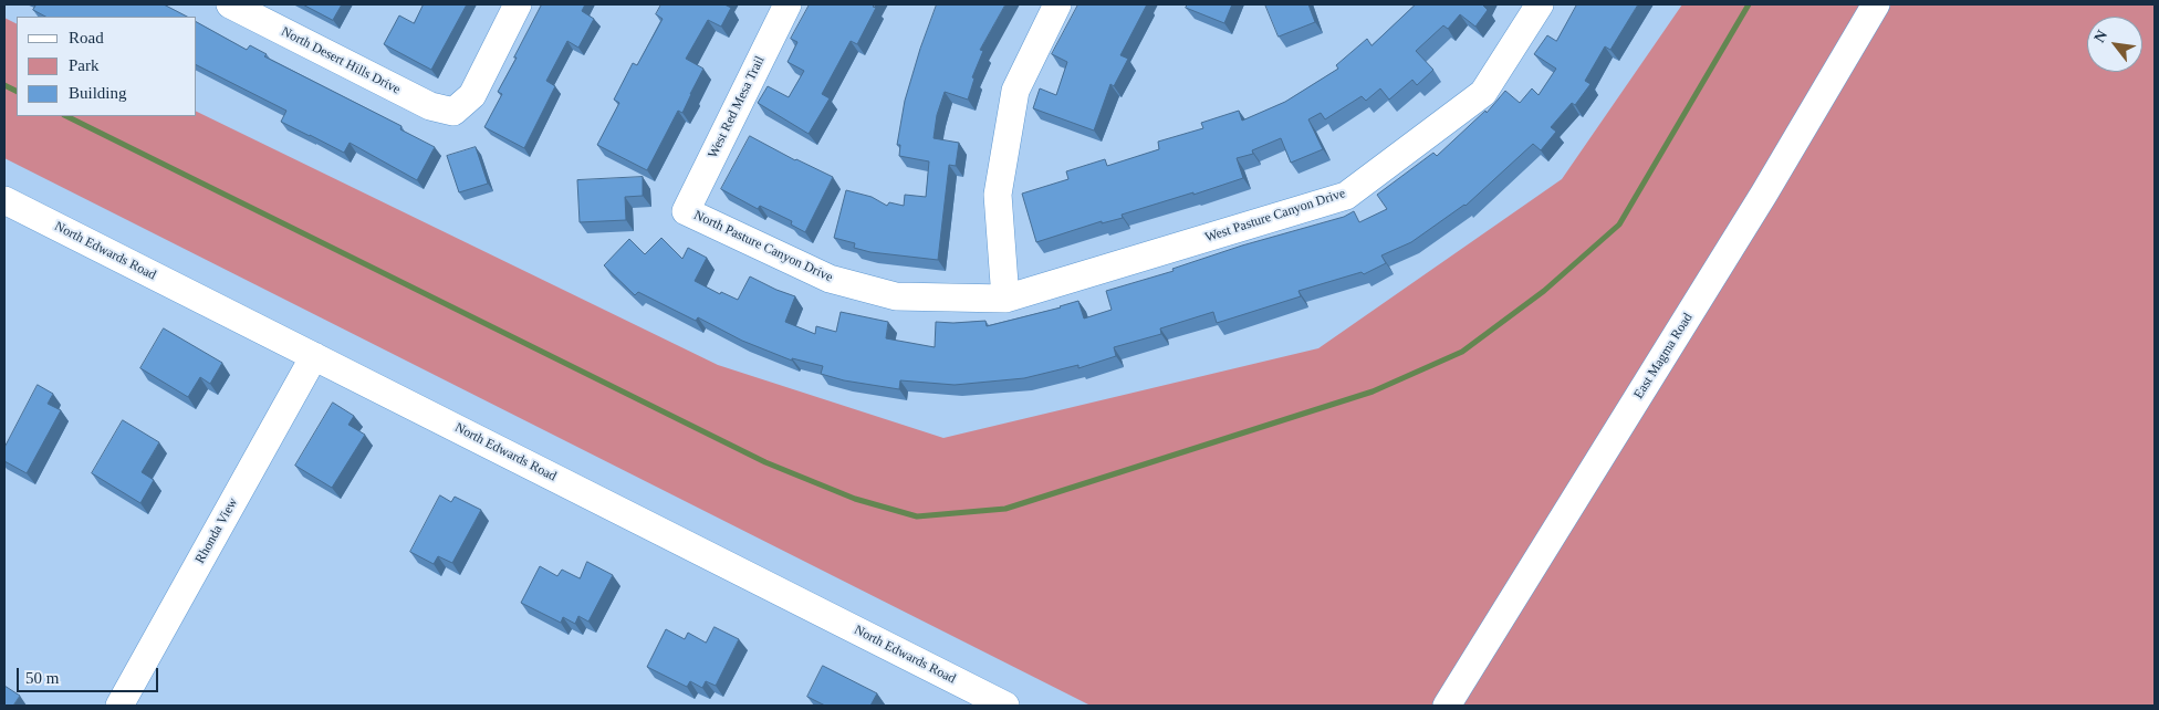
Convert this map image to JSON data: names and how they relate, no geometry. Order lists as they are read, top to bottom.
{
  "streets": {
    "street": [
      "North Desert Hills Drive",
      "West Red Mesa Trail",
      "West Pasture Canyon Drive",
      "North Pasture Canyon Drive",
      "North Edwards Road",
      "East Magma Road",
      "Rhonda View"
    ]
  },
  "crossings": [
    ["West Red Mesa Trail", "North Pasture Canyon Drive"],
    ["West Pasture Canyon Drive", "North Pasture Canyon Drive"],
    ["North Edwards Road", "Rhonda View"]
  ],
  "legend": ["Road", "Park", "Building"],
  "scale_bar": "50 m",
  "north": "top left"
}
